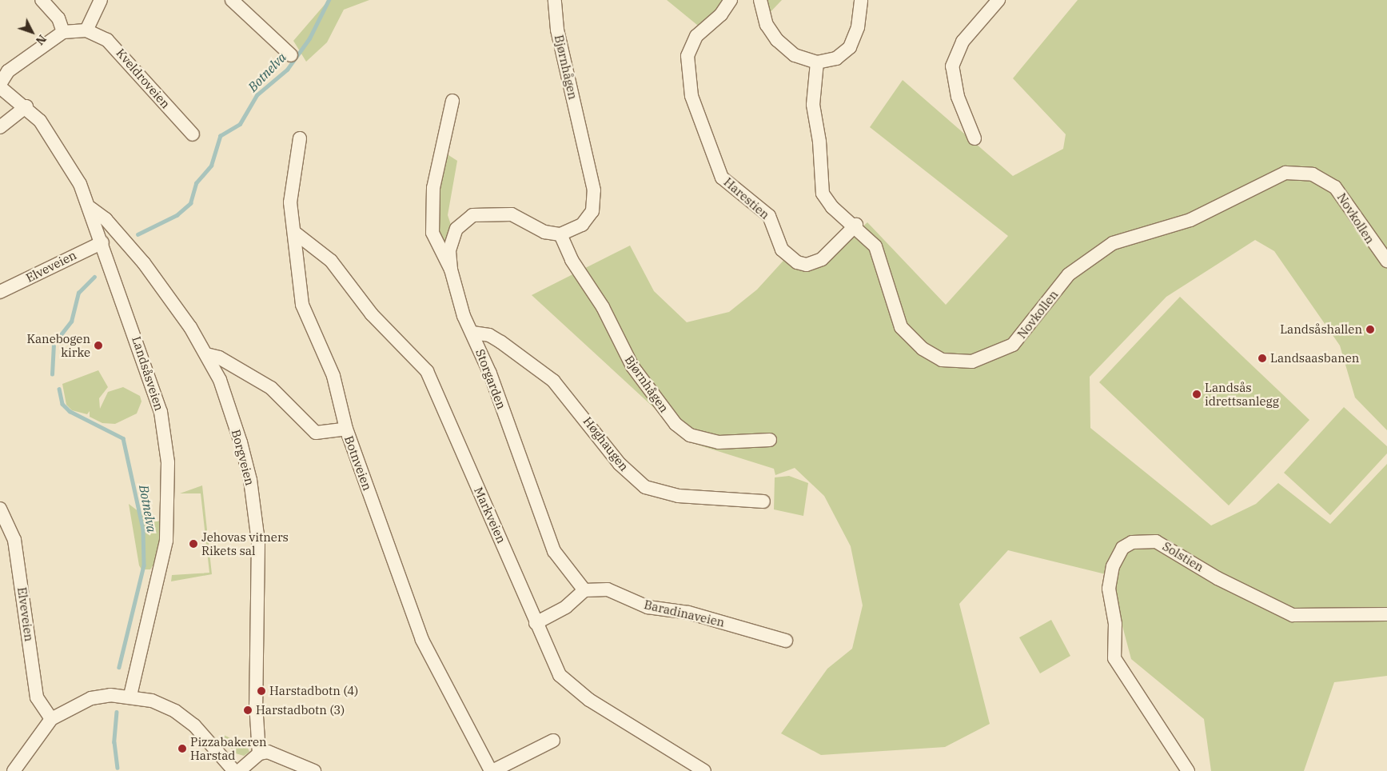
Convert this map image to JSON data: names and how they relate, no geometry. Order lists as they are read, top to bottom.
{
  "streets": {
    "street": [
      "Bjørnhågen",
      "Kveldroveien",
      "Harestien",
      "Novkollen",
      "Elveveien",
      "Landsåsveien",
      "Storgarden",
      "Høghaugen",
      "Borgveien",
      "Botnveien",
      "Markveien",
      "Solstien",
      "Baradinaveien"
    ]
  },
  "crossings": [
    ["Harestien", "Novkollen"],
    ["Elveveien", "Landsåsveien"],
    ["Landsåsveien", "Borgveien"],
    ["Storgarden", "Høghaugen"],
    ["Storgarden", "Baradinaveien"],
    ["Botnveien", "Markveien"]
  ],
  "water": ["Botnelva"],
  "places": [
    "Landsåshallen",
    "Kanebogen kirke",
    "Landsaasbanen",
    "Landsås idrettsanlegg",
    "Jehovas vitners Rikets sal",
    "Harstadbotn (4)",
    "Harstadbotn (3)",
    "Pizzabakeren Harstad"
  ],
  "north": "bottom right"
}
